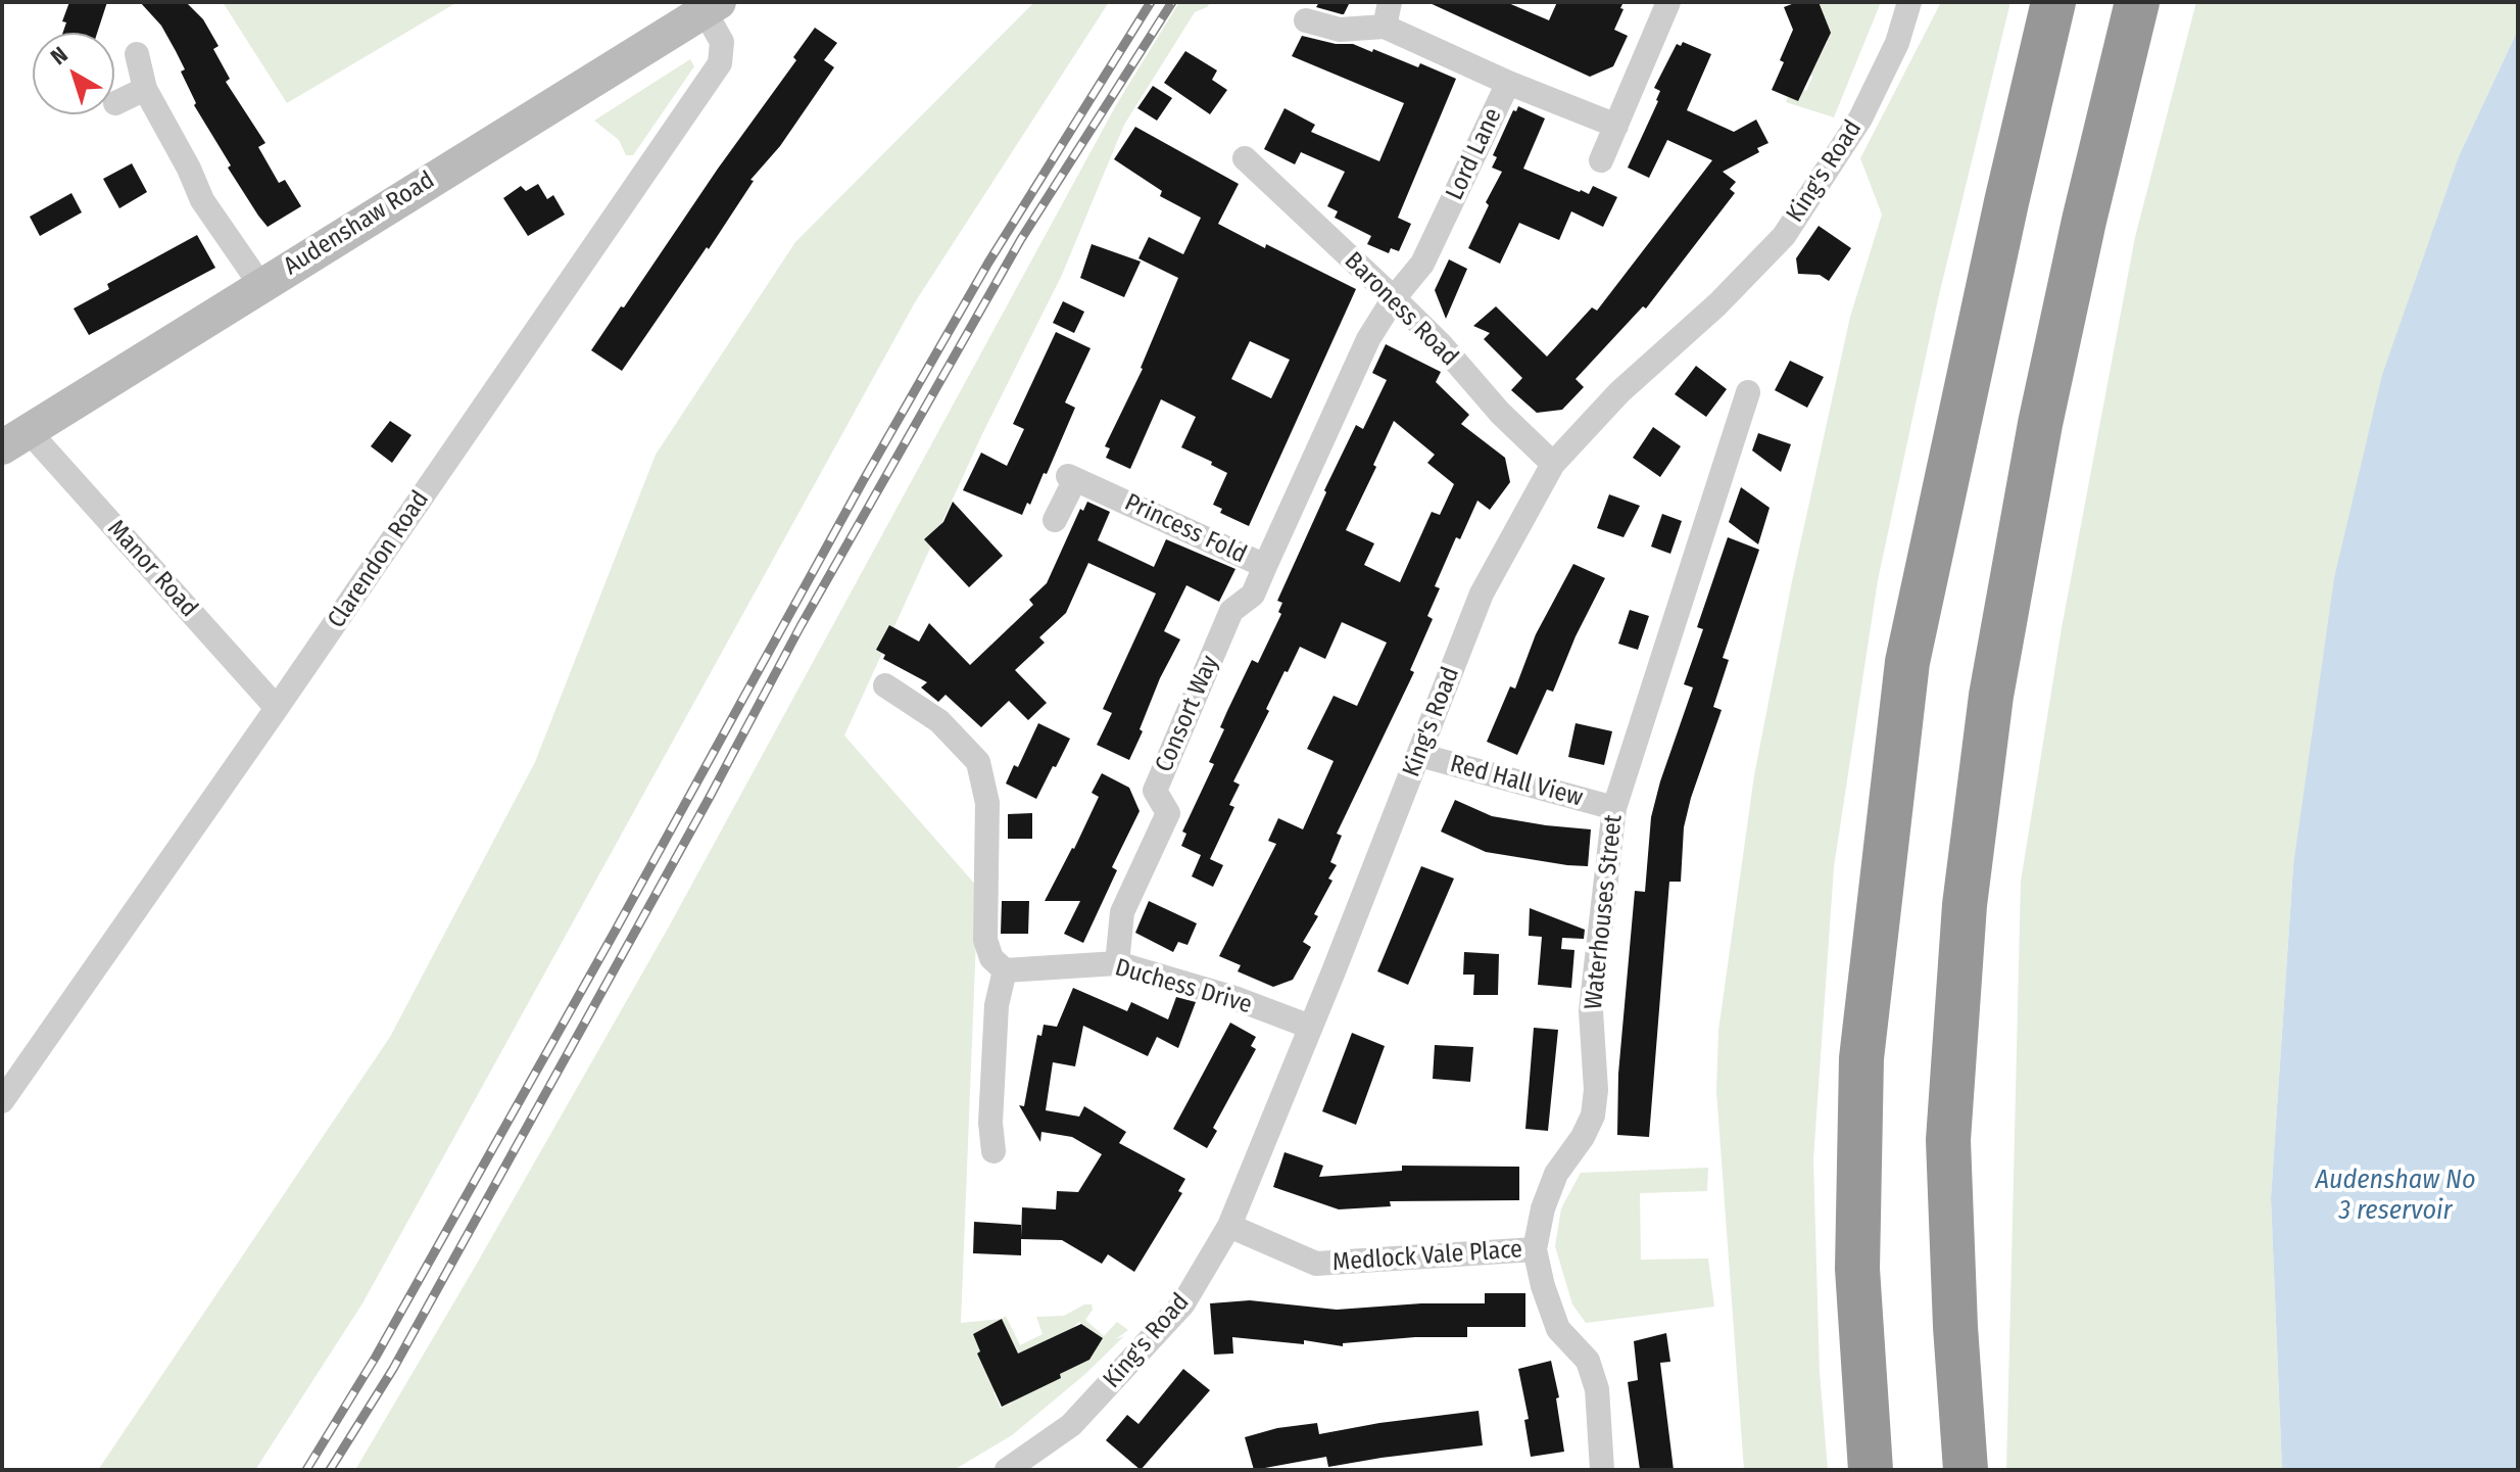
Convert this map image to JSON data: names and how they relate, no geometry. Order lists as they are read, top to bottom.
{
  "streets": {
    "main road": ["Audenshaw Road"],
    "street": [
      "Lord Lane",
      "King's Road",
      "Baroness Road",
      "Princess Fold",
      "Clarendon Road",
      "Manor Road",
      "Consort Way",
      "Red Hall View",
      "Waterhouses Street",
      "Duchess Drive",
      "Medlock Vale Place"
    ]
  },
  "crossings": [
    ["Lord Lane", "Baroness Road"],
    ["Lord Lane", "Princess Fold"],
    ["King's Road", "Baroness Road"],
    ["King's Road", "Red Hall View"],
    ["King's Road", "Duchess Drive"],
    ["King's Road", "Medlock Vale Place"],
    ["Audenshaw Road", "Clarendon Road"],
    ["Audenshaw Road", "Manor Road"],
    ["Baroness Road", "Princess Fold"],
    ["Princess Fold", "Consort Way"],
    ["Clarendon Road", "Manor Road"],
    ["Consort Way", "Duchess Drive"],
    ["Red Hall View", "Waterhouses Street"],
    ["Waterhouses Street", "Medlock Vale Place"]
  ],
  "water": ["Audenshaw No 3 reservoir"],
  "north": "top left"
}
